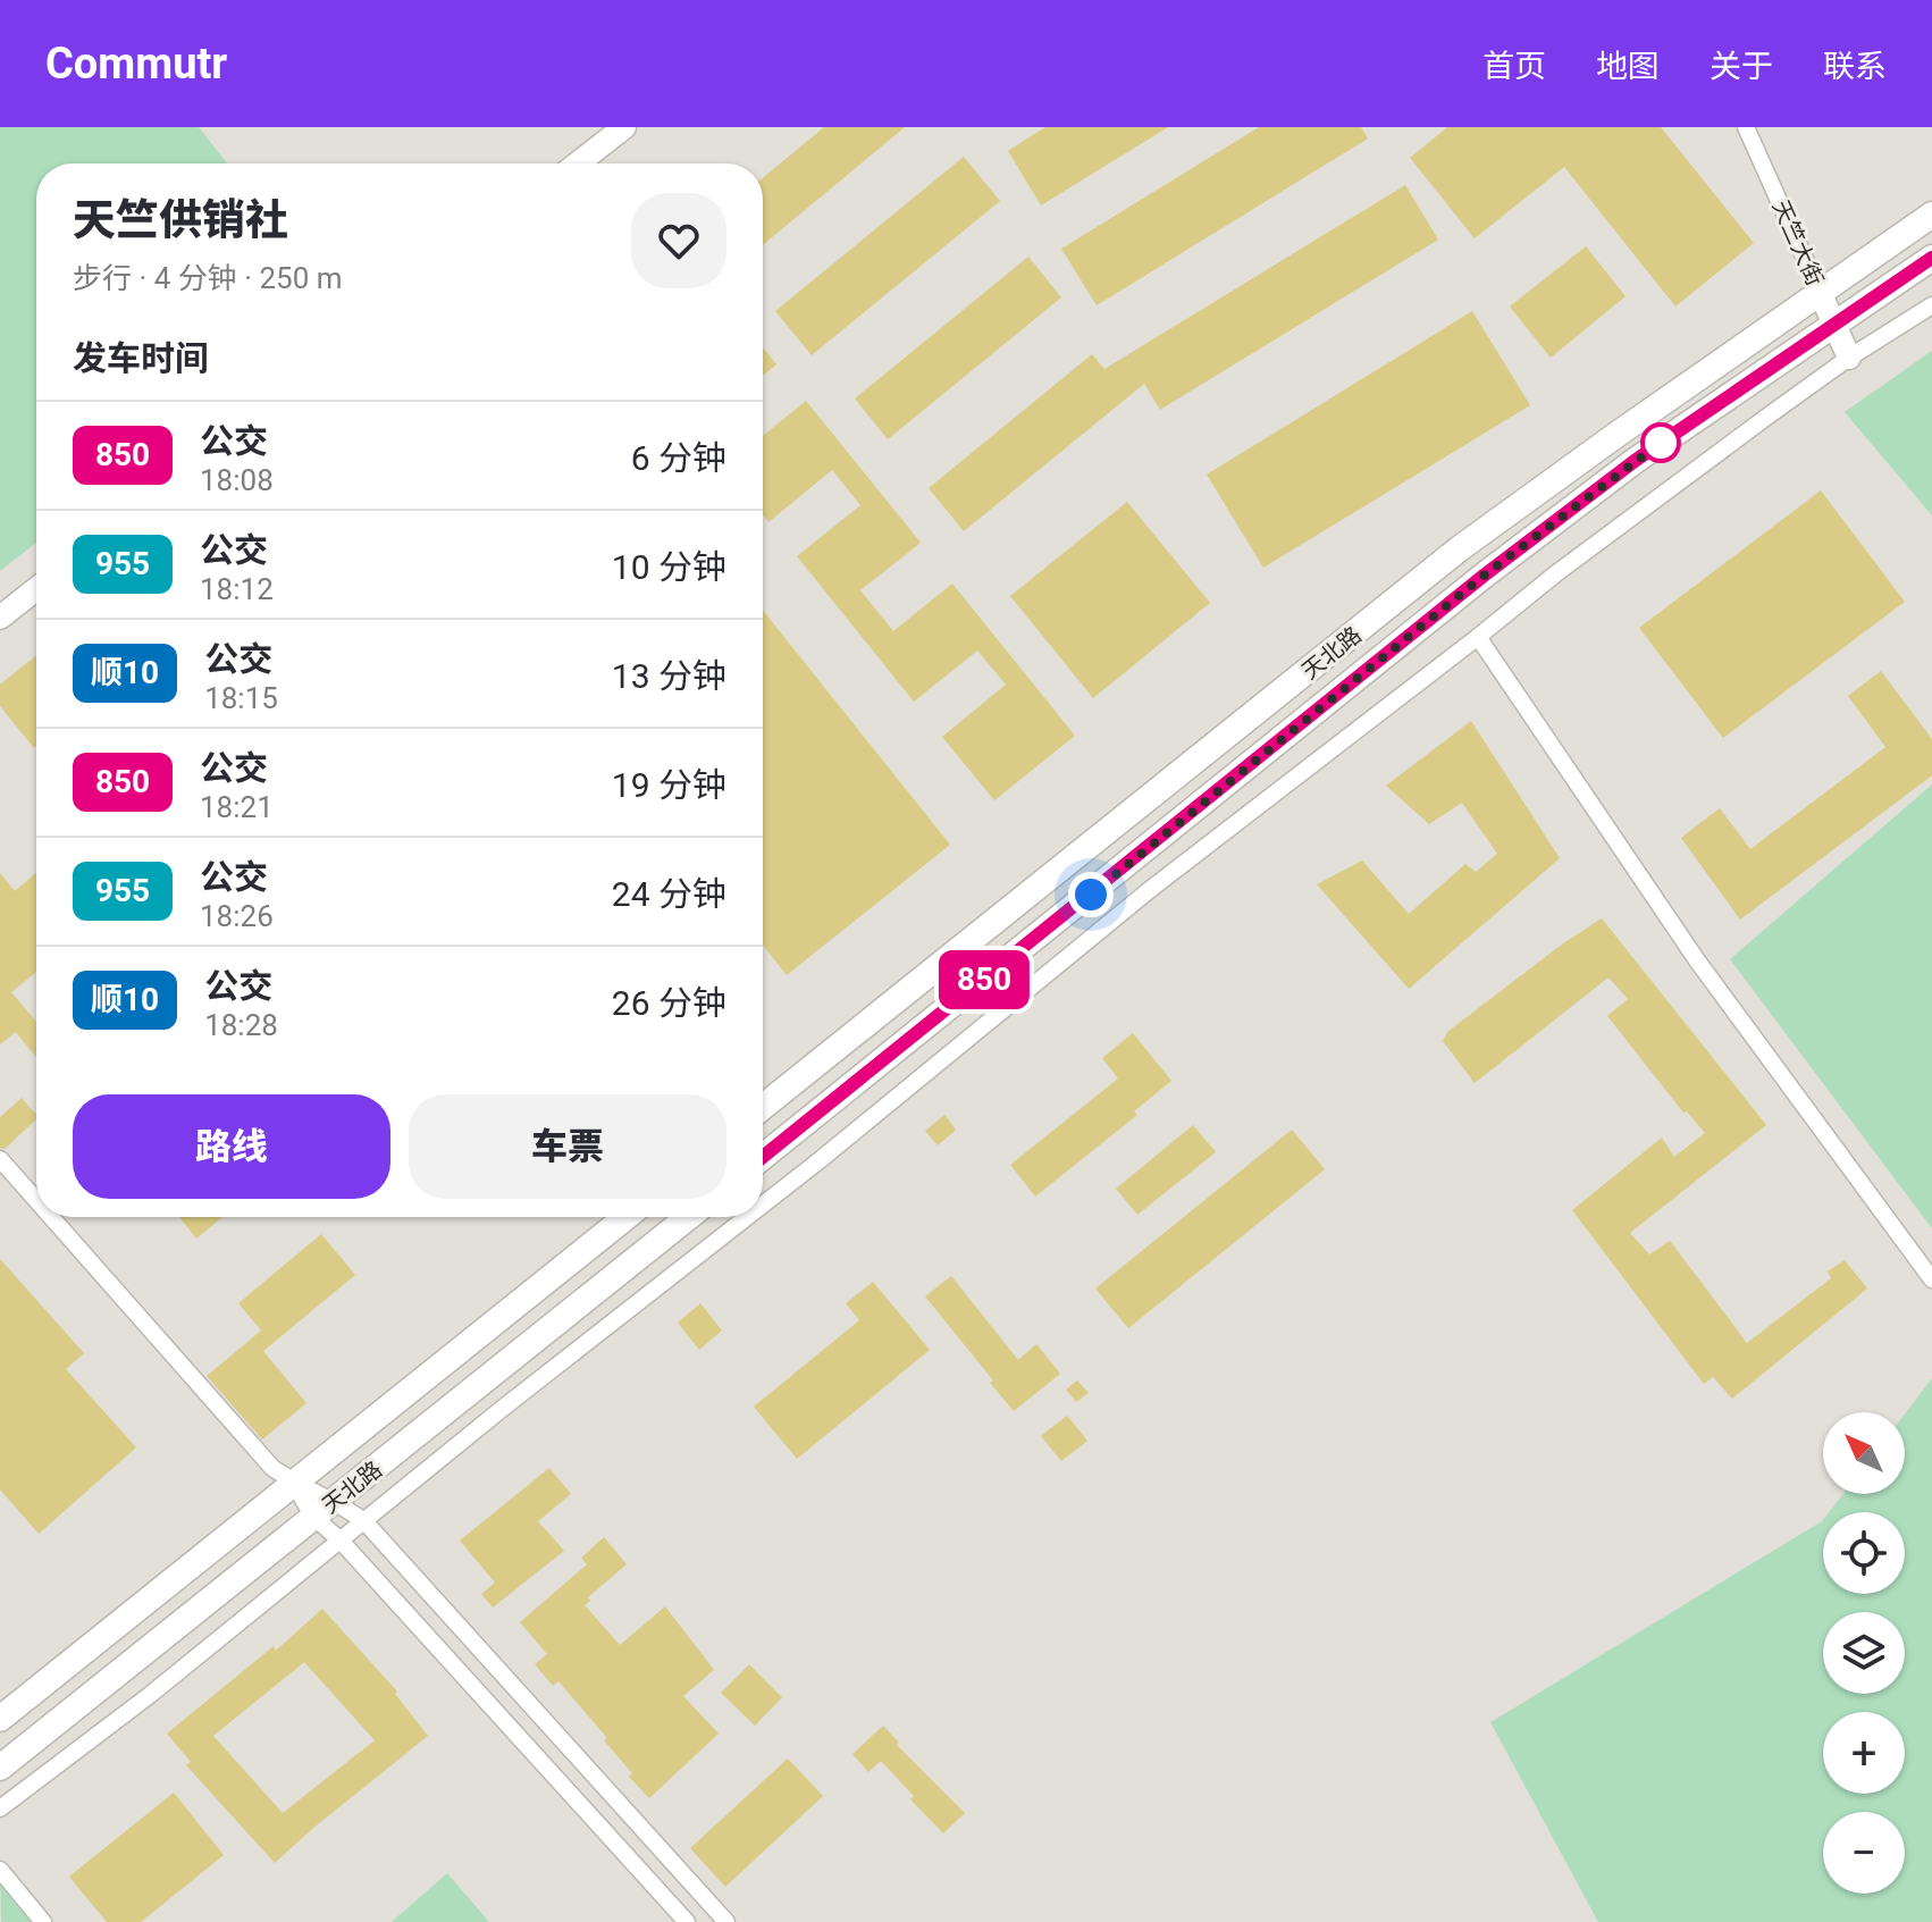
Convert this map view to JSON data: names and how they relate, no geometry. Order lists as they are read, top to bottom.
{
  "streets": {
    "main road": ["天北路"],
    "street": ["天竺大街"]
  },
  "crossings": [
    ["天竺大街", "天北路"]
  ],
  "lines": ["bus line 850"],
  "north": "top left",
  "page": {
    "header": "Commutr",
    "nav": [
      "首页",
      "地图",
      "关于",
      "联系"
    ],
    "on_map": "850",
    "heading": [
      ["天竺供销社", "步行 · 4 分钟 · 250 m"],
      "发车时间"
    ],
    "list": [
      {
        "mark": "850",
        "name": "公交",
        "note": "18:08",
        "value": "6 分钟"
      },
      {
        "mark": "955",
        "name": "公交",
        "note": "18:12",
        "value": "10 分钟"
      },
      {
        "mark": "顺10",
        "name": "公交",
        "note": "18:15",
        "value": "13 分钟"
      },
      {
        "mark": "850",
        "name": "公交",
        "note": "18:21",
        "value": "19 分钟"
      },
      {
        "mark": "955",
        "name": "公交",
        "note": "18:26",
        "value": "24 分钟"
      },
      {
        "mark": "顺10",
        "name": "公交",
        "note": "18:28",
        "value": "26 分钟"
      }
    ],
    "buttons": ["路线", "车票"],
    "map_buttons": ["+", "−"]
  }
}
